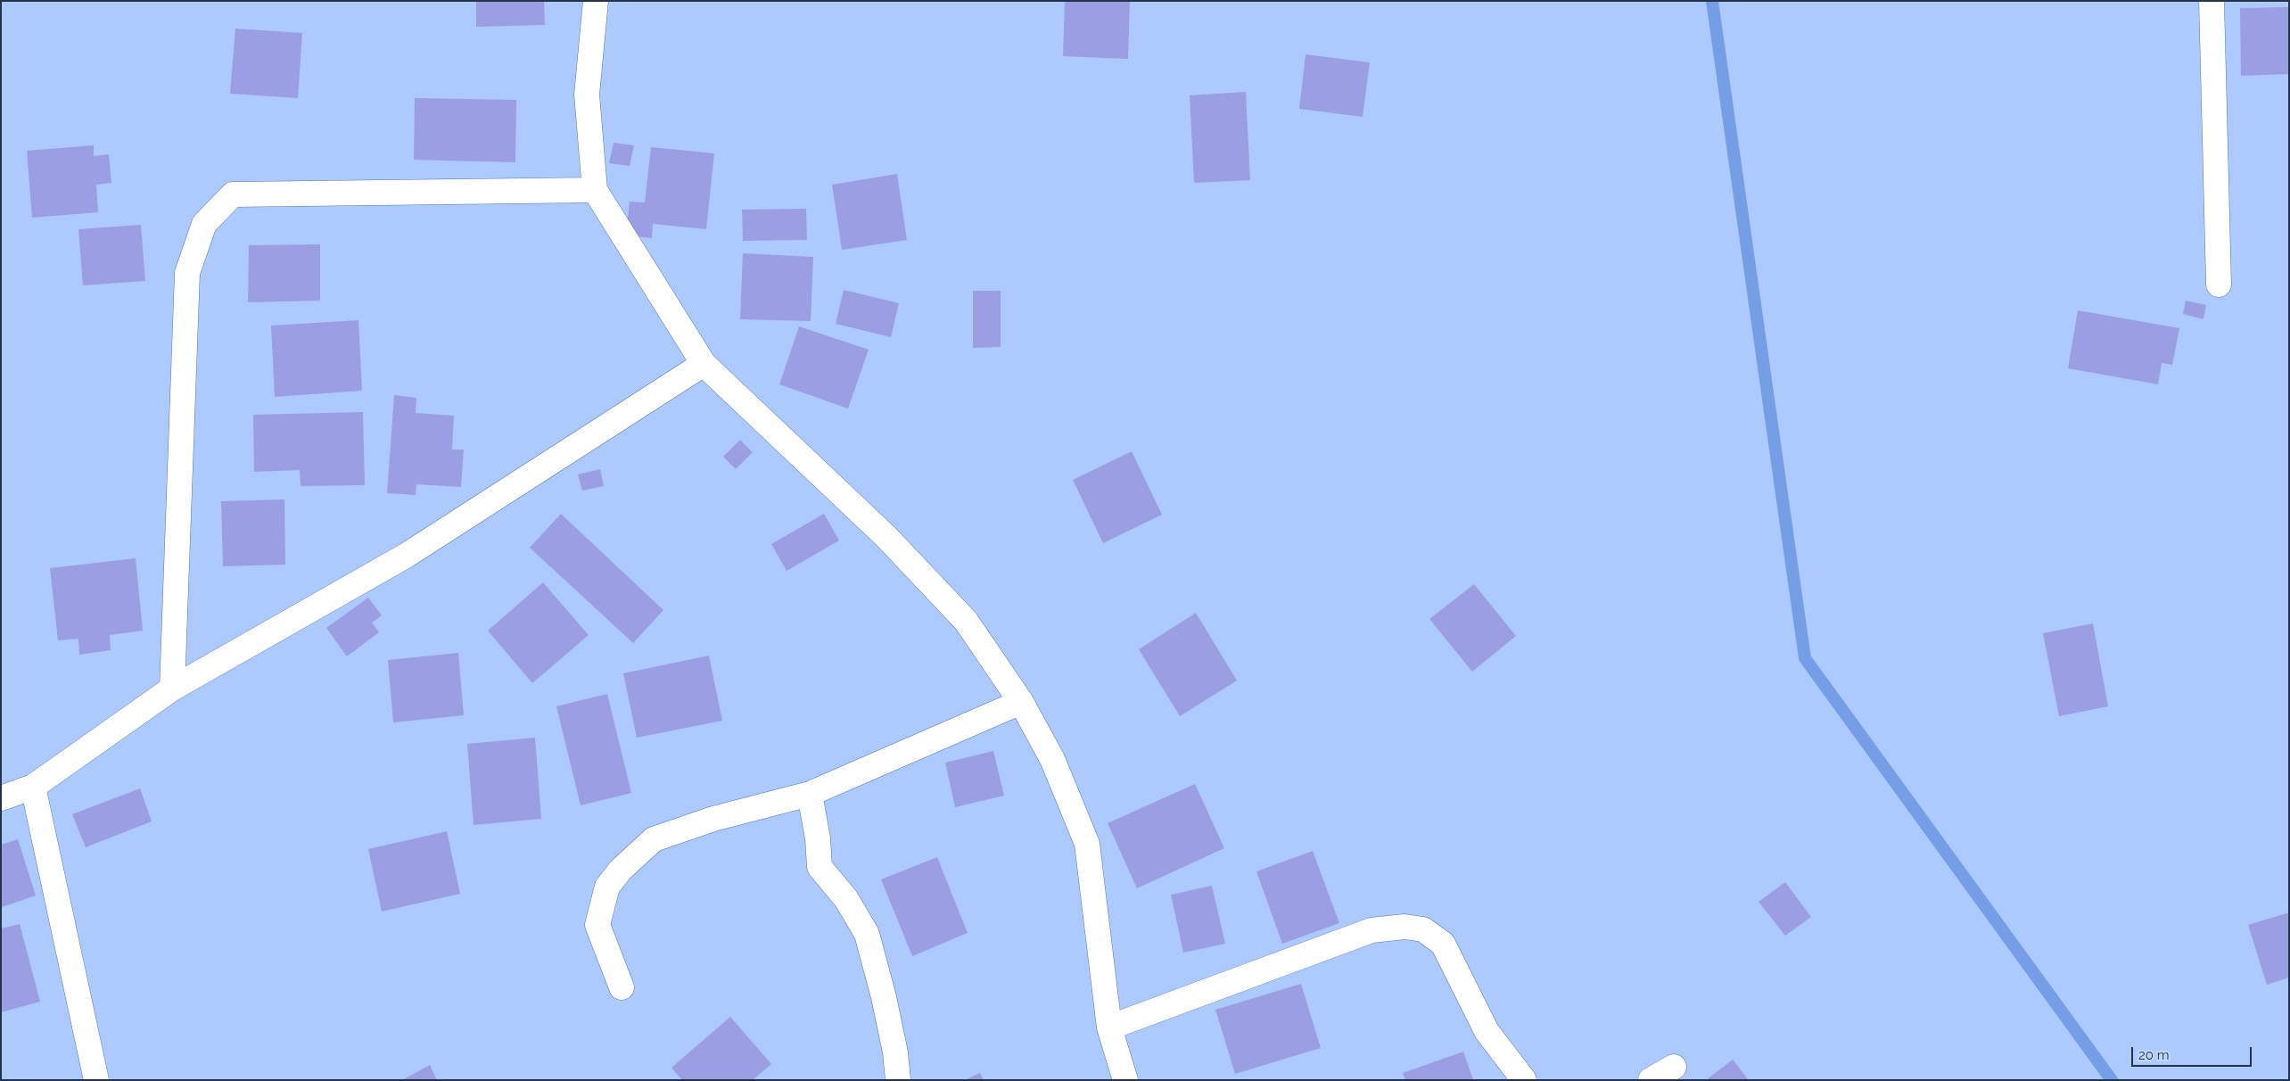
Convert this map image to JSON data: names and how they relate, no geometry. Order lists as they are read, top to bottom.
{
  "scale_bar": "20 m"
}
